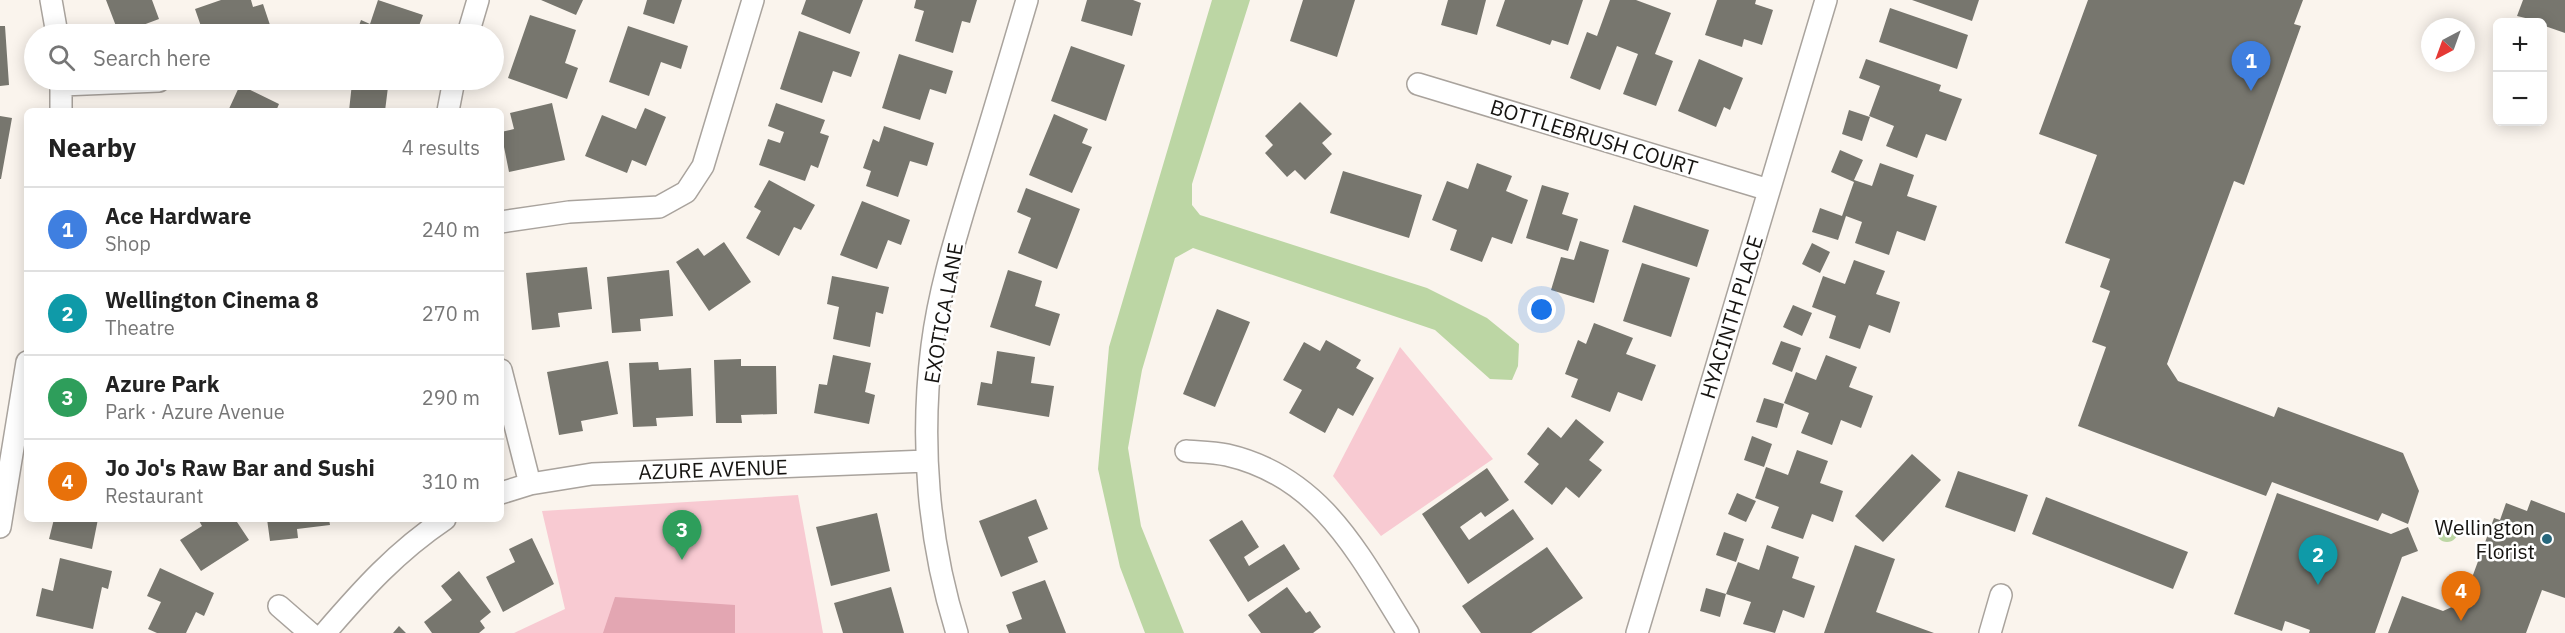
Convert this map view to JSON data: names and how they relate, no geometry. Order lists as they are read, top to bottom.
{
  "streets": {
    "street": [
      "BOTTLEBRUSH COURT",
      "EXOTICA LANE",
      "HYACINTH PLACE",
      "AZURE AVENUE"
    ]
  },
  "crossings": [
    ["BOTTLEBRUSH COURT", "HYACINTH PLACE"],
    ["EXOTICA LANE", "AZURE AVENUE"]
  ],
  "places": ["Wellington Florist"],
  "north": "bottom left",
  "page": {
    "map_buttons": ["+", "−"],
    "search": "Search here",
    "pins": [
      "1",
      "3",
      "2",
      "4"
    ],
    "heading": ["Nearby", "4 results"],
    "list": [
      {
        "mark": "1",
        "name": "Ace Hardware",
        "note": "Shop",
        "value": "240 m"
      },
      {
        "mark": "2",
        "name": "Wellington Cinema 8",
        "note": "Theatre",
        "value": "270 m"
      },
      {
        "mark": "3",
        "name": "Azure Park",
        "note": "Park · Azure Avenue",
        "value": "290 m"
      },
      {
        "mark": "4",
        "name": "Jo Jo's Raw Bar and Sushi",
        "note": "Restaurant",
        "value": "310 m"
      }
    ]
  }
}
